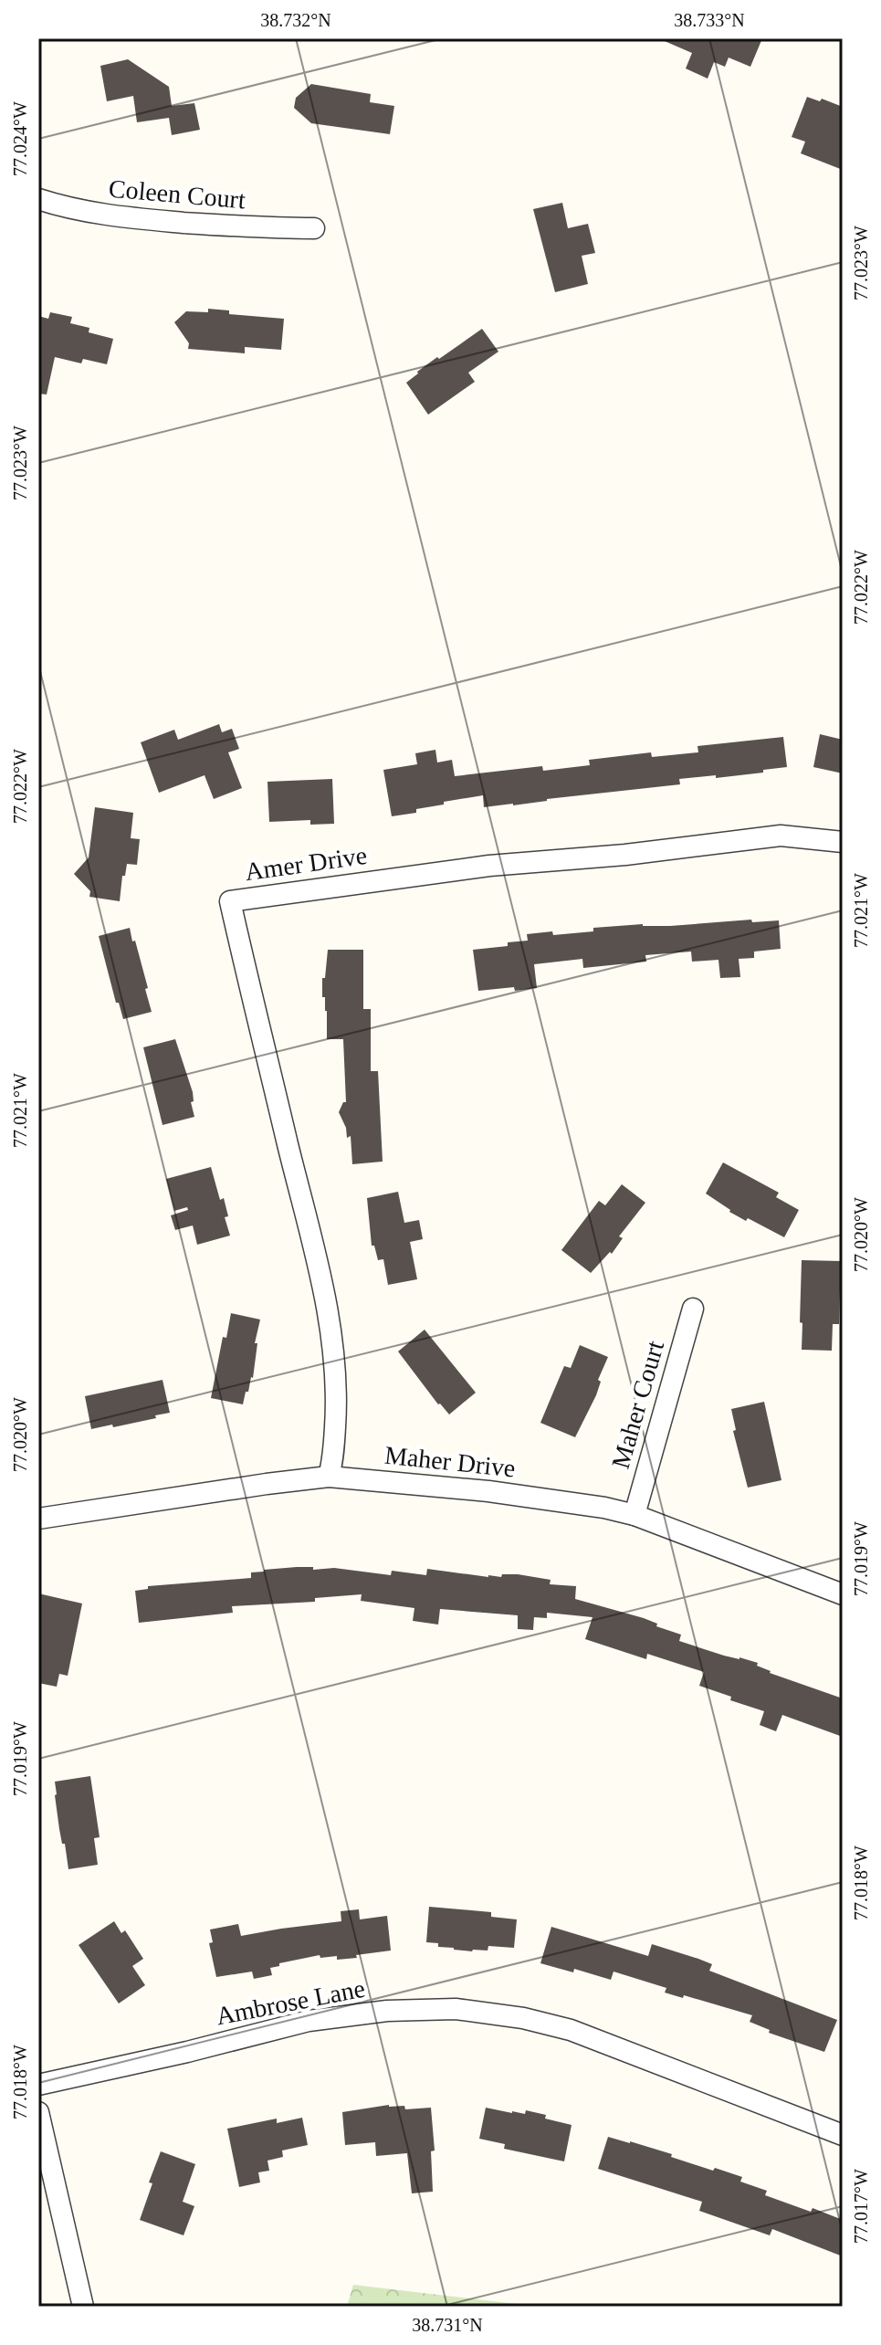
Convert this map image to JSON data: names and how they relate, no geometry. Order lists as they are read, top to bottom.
{
  "streets": {
    "street": [
      "Coleen Court",
      "Amer Drive",
      "Maher Court",
      "Maher Drive",
      "Ambrose Lane"
    ]
  },
  "crossings": [
    ["Amer Drive", "Maher Drive"],
    ["Maher Court", "Maher Drive"]
  ],
  "coordinates": [
    "38.732°N",
    "38.733°N",
    "77.024°W",
    "77.023°W",
    "77.022°W",
    "77.021°W",
    "77.020°W",
    "77.019°W",
    "77.018°W",
    "77.017°W",
    "38.731°N"
  ]
}
